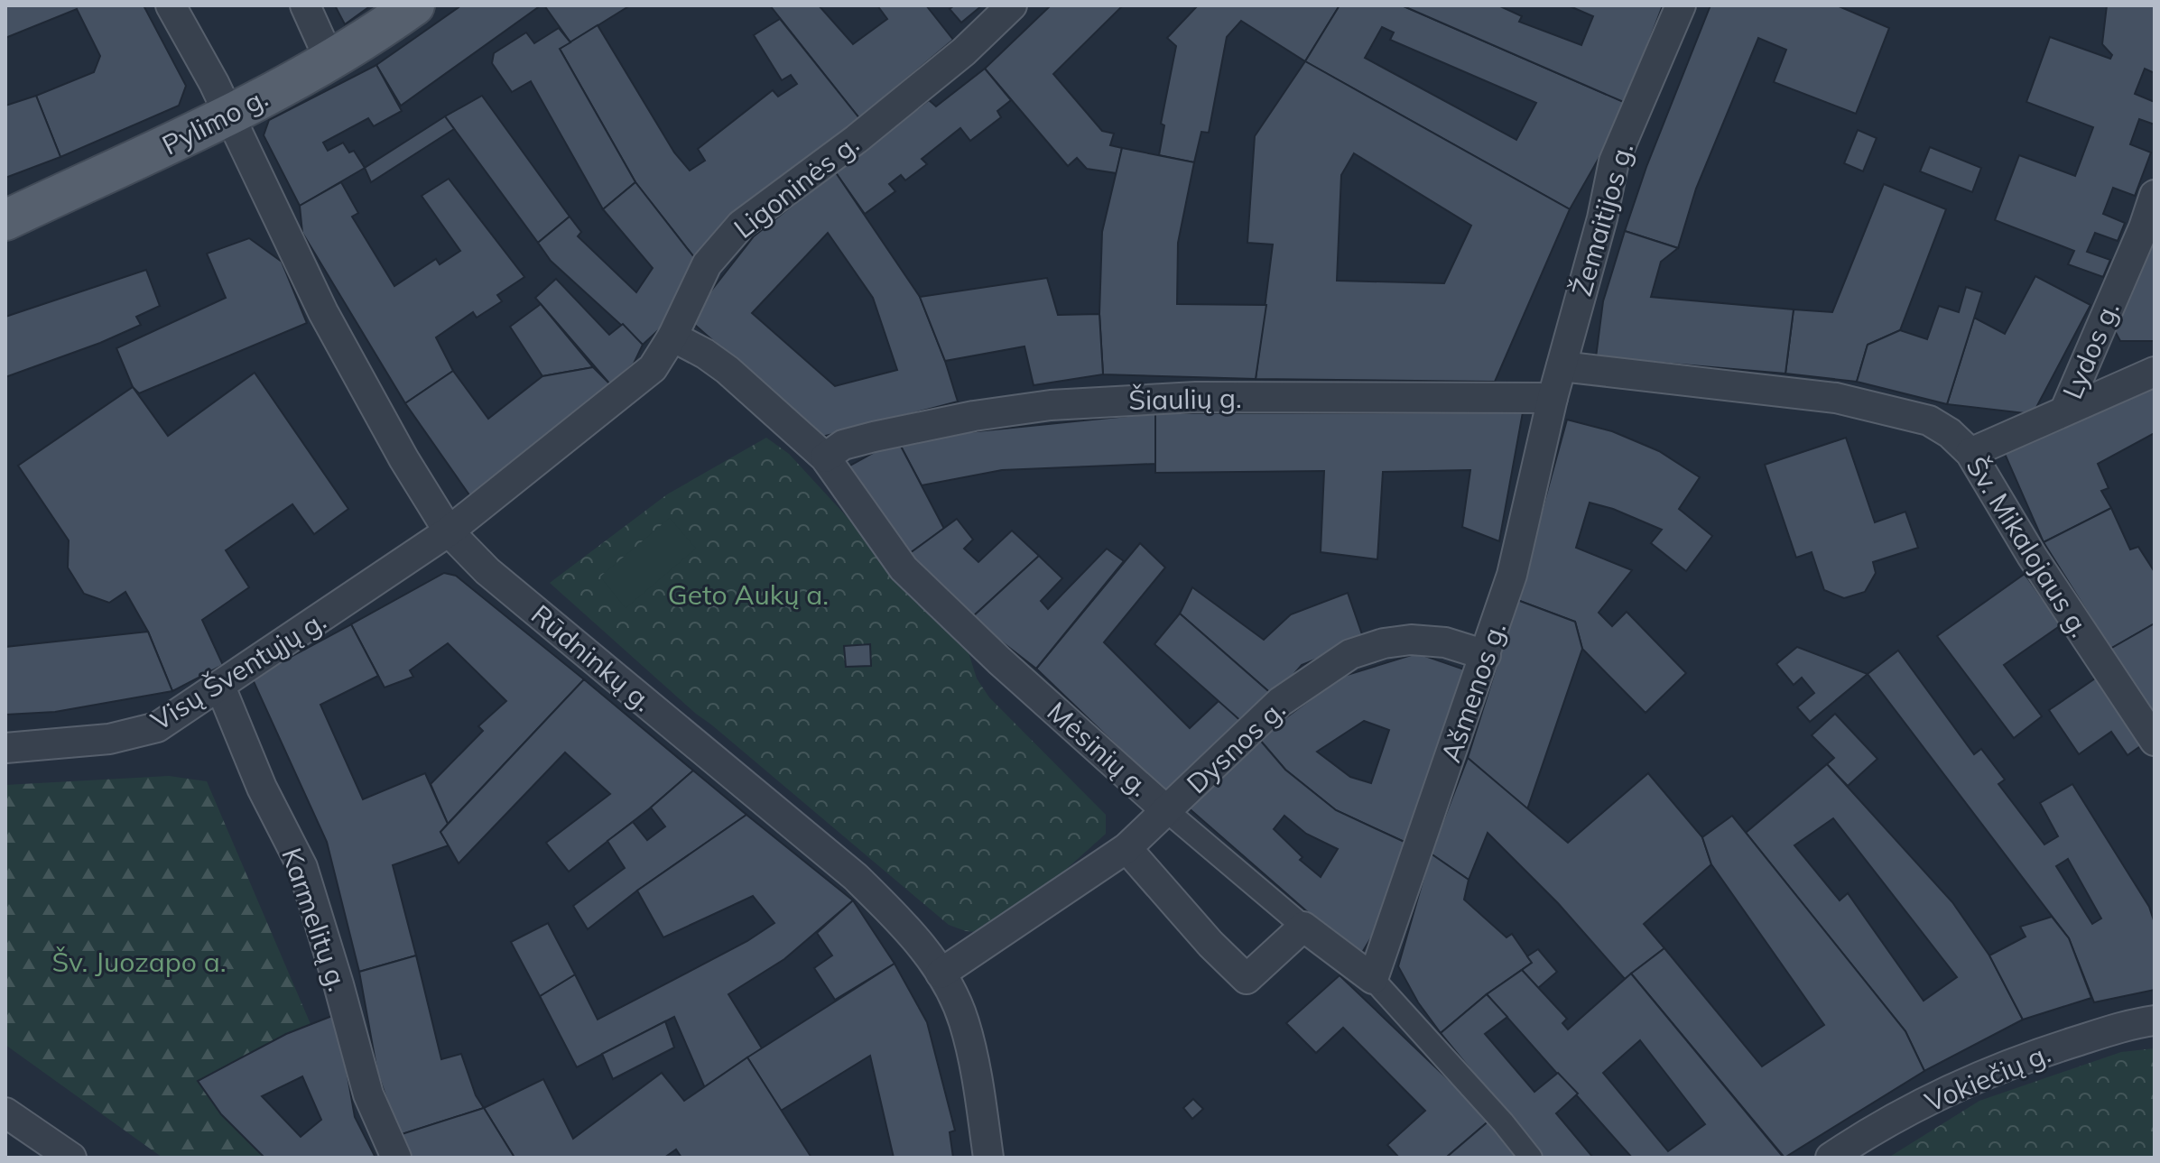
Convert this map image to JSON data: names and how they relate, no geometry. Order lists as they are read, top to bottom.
{
  "streets": {
    "main road": ["Pylimo g."],
    "street": [
      "Ligoninės g.",
      "Žemaitijos g.",
      "Lydos g.",
      "Šiaulių g.",
      "Šv. Mikalojaus g.",
      "Rūdninkų g.",
      "Visų Šventųjų g.",
      "Ašmenos g.",
      "Dysnos g.",
      "Mėsinių g.",
      "Karmelitų g.",
      "Vokiečių g."
    ]
  },
  "crossings": [
    ["Pylimo g.", "Rūdninkų g."],
    ["Ligoninės g.", "Rūdninkų g."],
    ["Ligoninės g.", "Visų Šventųjų g."],
    ["Ligoninės g.", "Mėsinių g."],
    ["Žemaitijos g.", "Šiaulių g."],
    ["Žemaitijos g.", "Šv. Mikalojaus g."],
    ["Žemaitijos g.", "Ašmenos g."],
    ["Lydos g.", "Šv. Mikalojaus g."],
    ["Šiaulių g.", "Ašmenos g."],
    ["Šiaulių g.", "Mėsinių g."],
    ["Rūdninkų g.", "Visų Šventųjų g."],
    ["Rūdninkų g.", "Dysnos g."],
    ["Visų Šventųjų g.", "Karmelitų g."],
    ["Ašmenos g.", "Dysnos g."],
    ["Ašmenos g.", "Mėsinių g."],
    ["Dysnos g.", "Mėsinių g."]
  ],
  "parks": ["Geto Aukų a.", "Šv. Juozapo a."]
}
